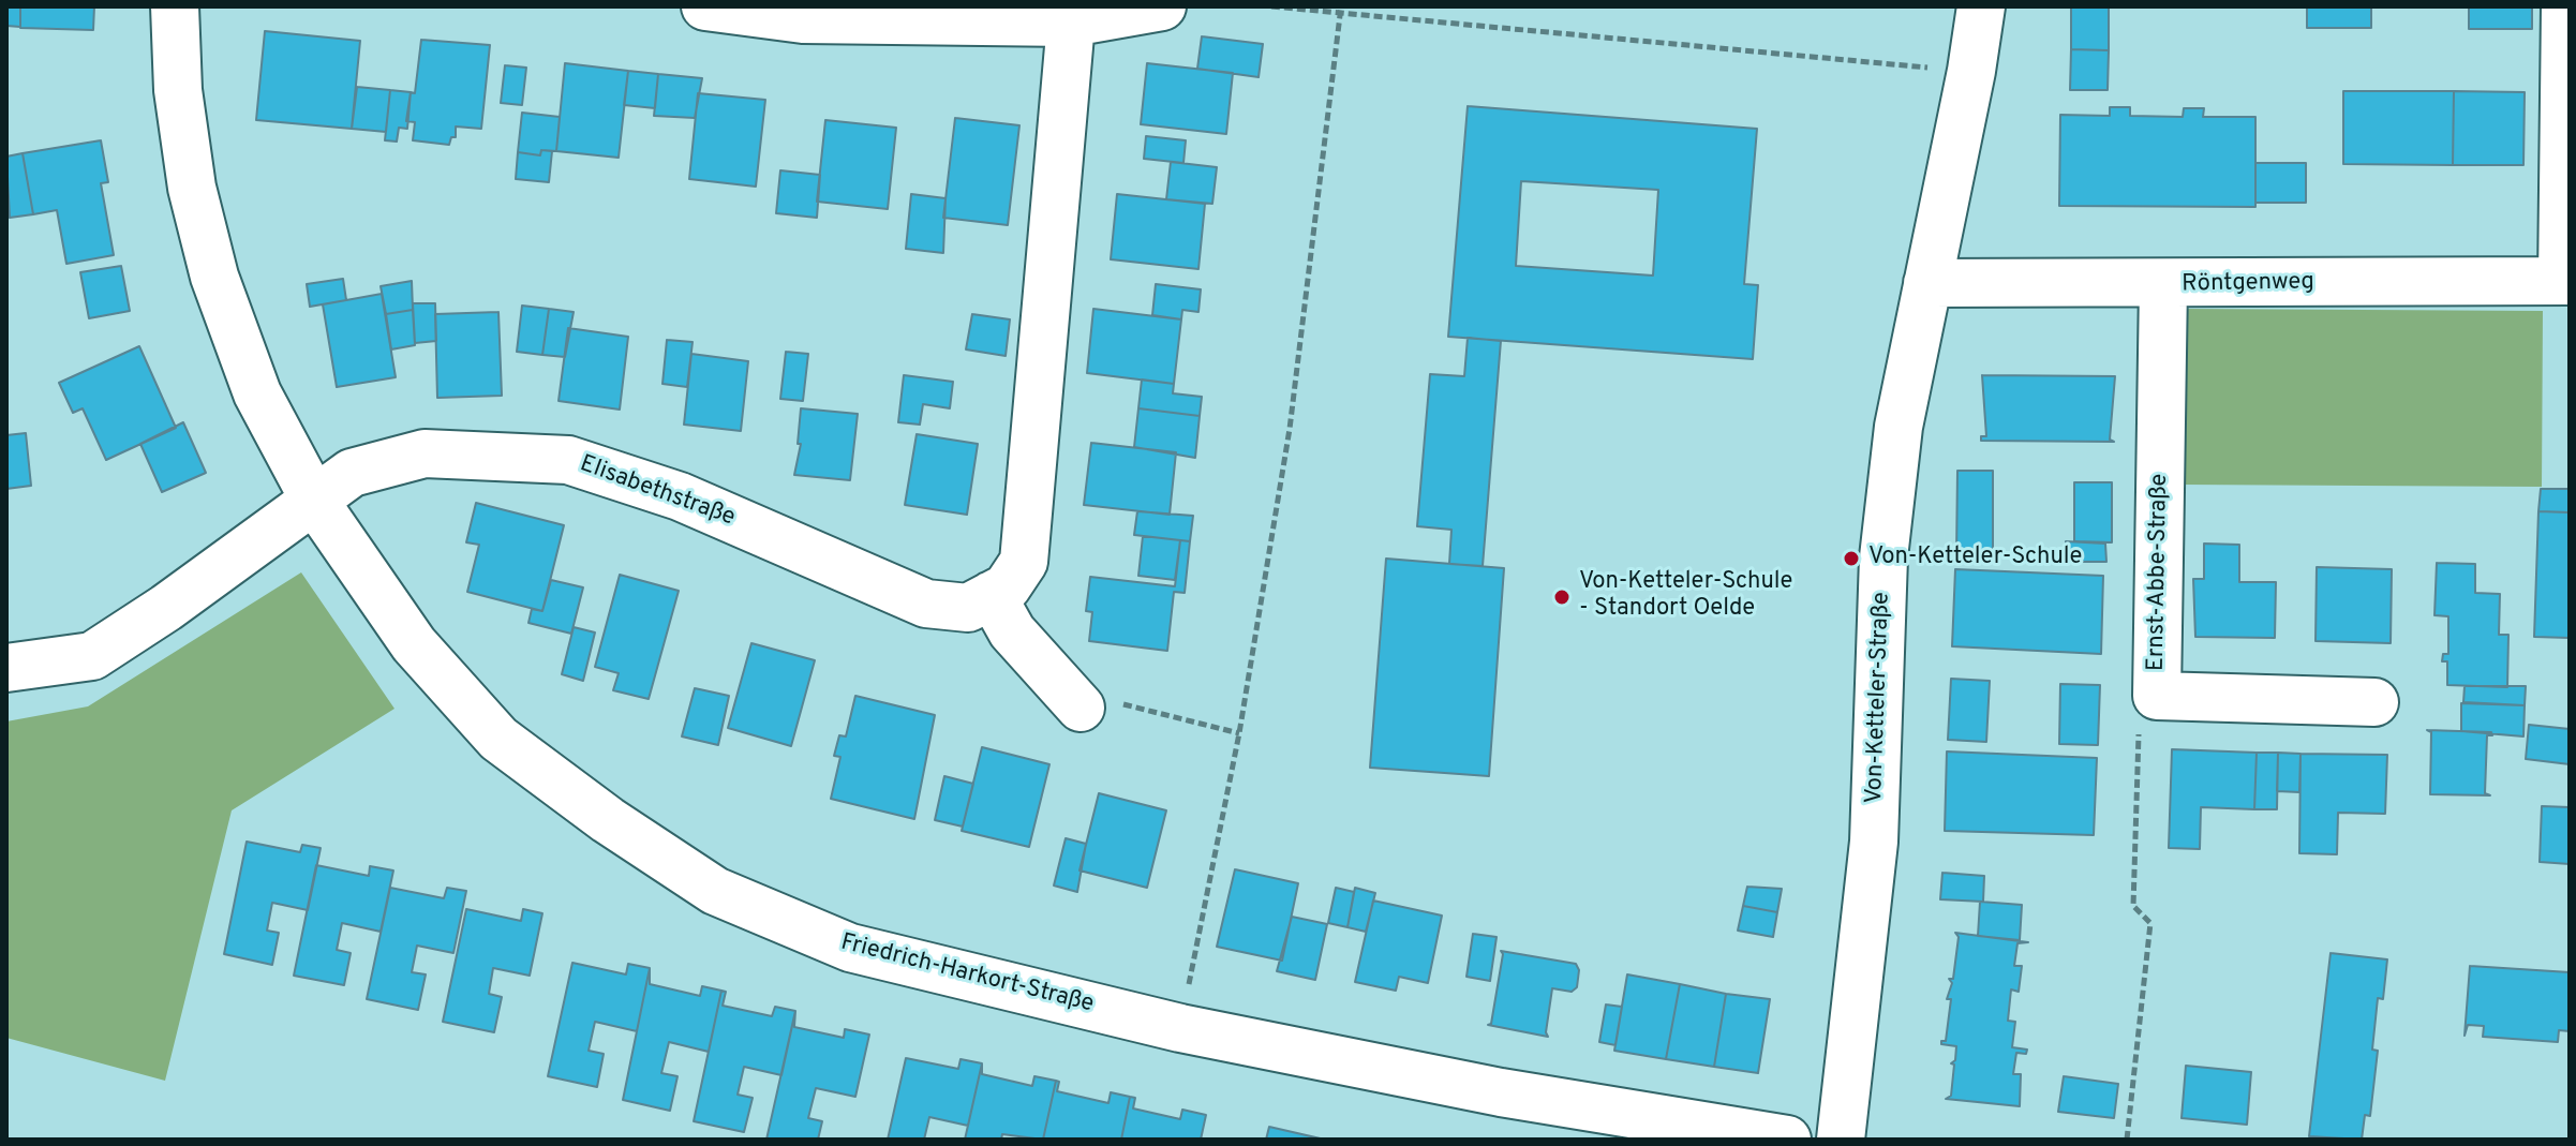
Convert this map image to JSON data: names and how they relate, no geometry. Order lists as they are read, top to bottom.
{
  "streets": {
    "street": [
      "Röntgenweg",
      "Elisabethstraße",
      "Ernst-Abbe-Straße",
      "Von-Ketteler-Straße",
      "Friedrich-Harkort-Straße"
    ]
  },
  "crossings": [
    ["Röntgenweg", "Ernst-Abbe-Straße"],
    ["Röntgenweg", "Von-Ketteler-Straße"],
    ["Elisabethstraße", "Friedrich-Harkort-Straße"]
  ],
  "places": ["Von-Ketteler-Schule", "Von-Ketteler-Schule - Standort Oelde"]
}
